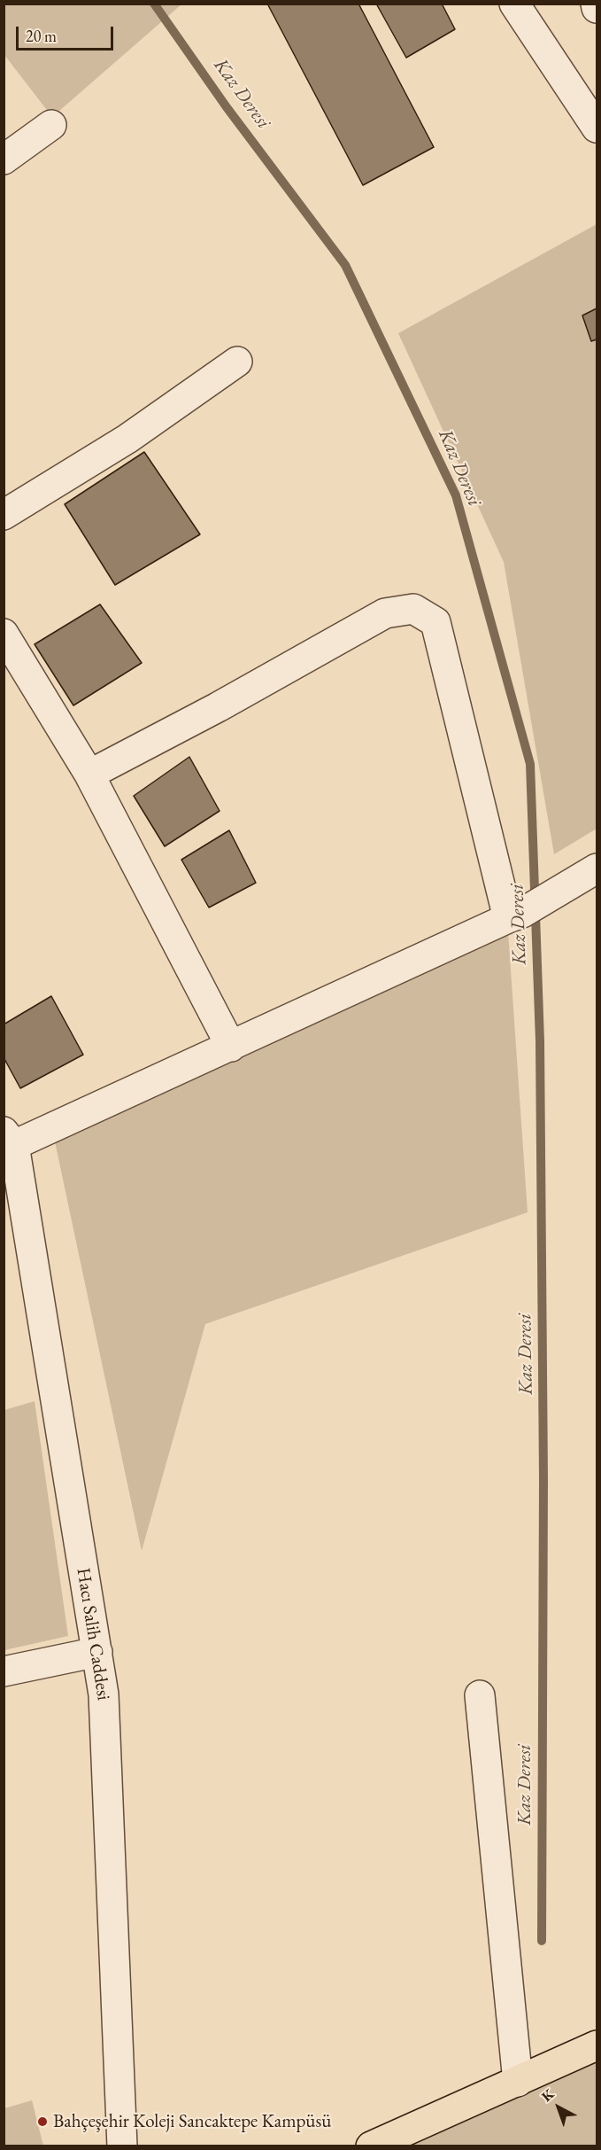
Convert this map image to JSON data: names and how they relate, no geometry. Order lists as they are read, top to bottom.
{
  "streets": {
    "street": ["Hacı Salih Caddesi"]
  },
  "water": ["Kaz Deresi"],
  "places": ["Bahçeşehir Koleji Sancaktepe Kampüsü"],
  "scale_bar": "20 m",
  "north": "top left"
}
